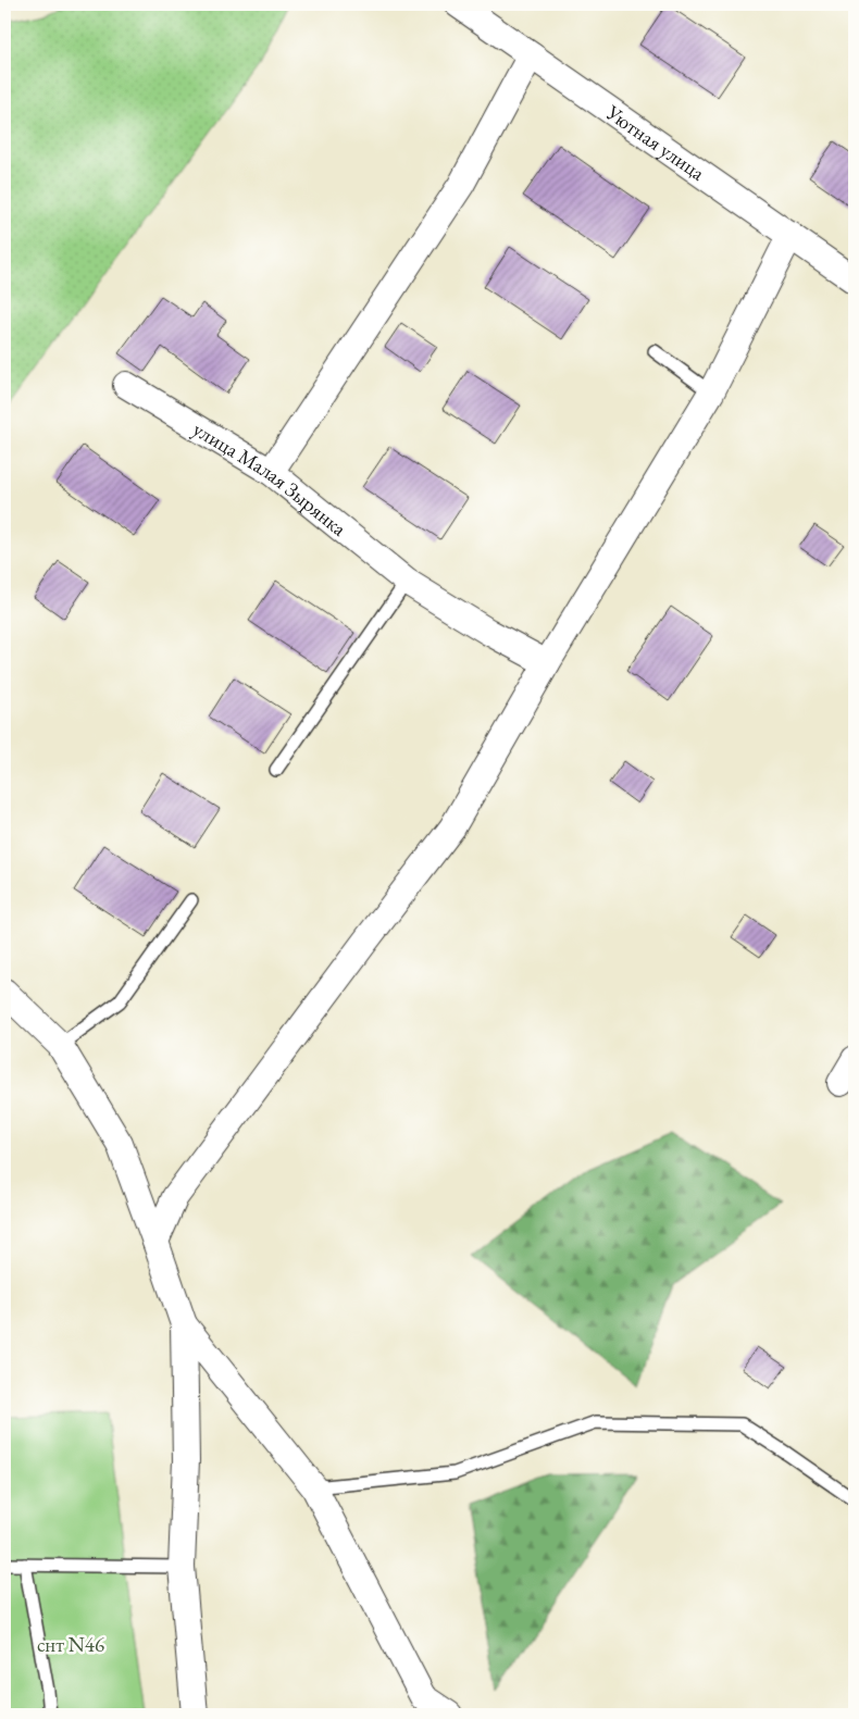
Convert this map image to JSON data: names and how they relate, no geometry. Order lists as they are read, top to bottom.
{
  "streets": {
    "street": ["Уютная улица", "улица Малая Зырянка"]
  },
  "parks": ["снт N46"]
}
